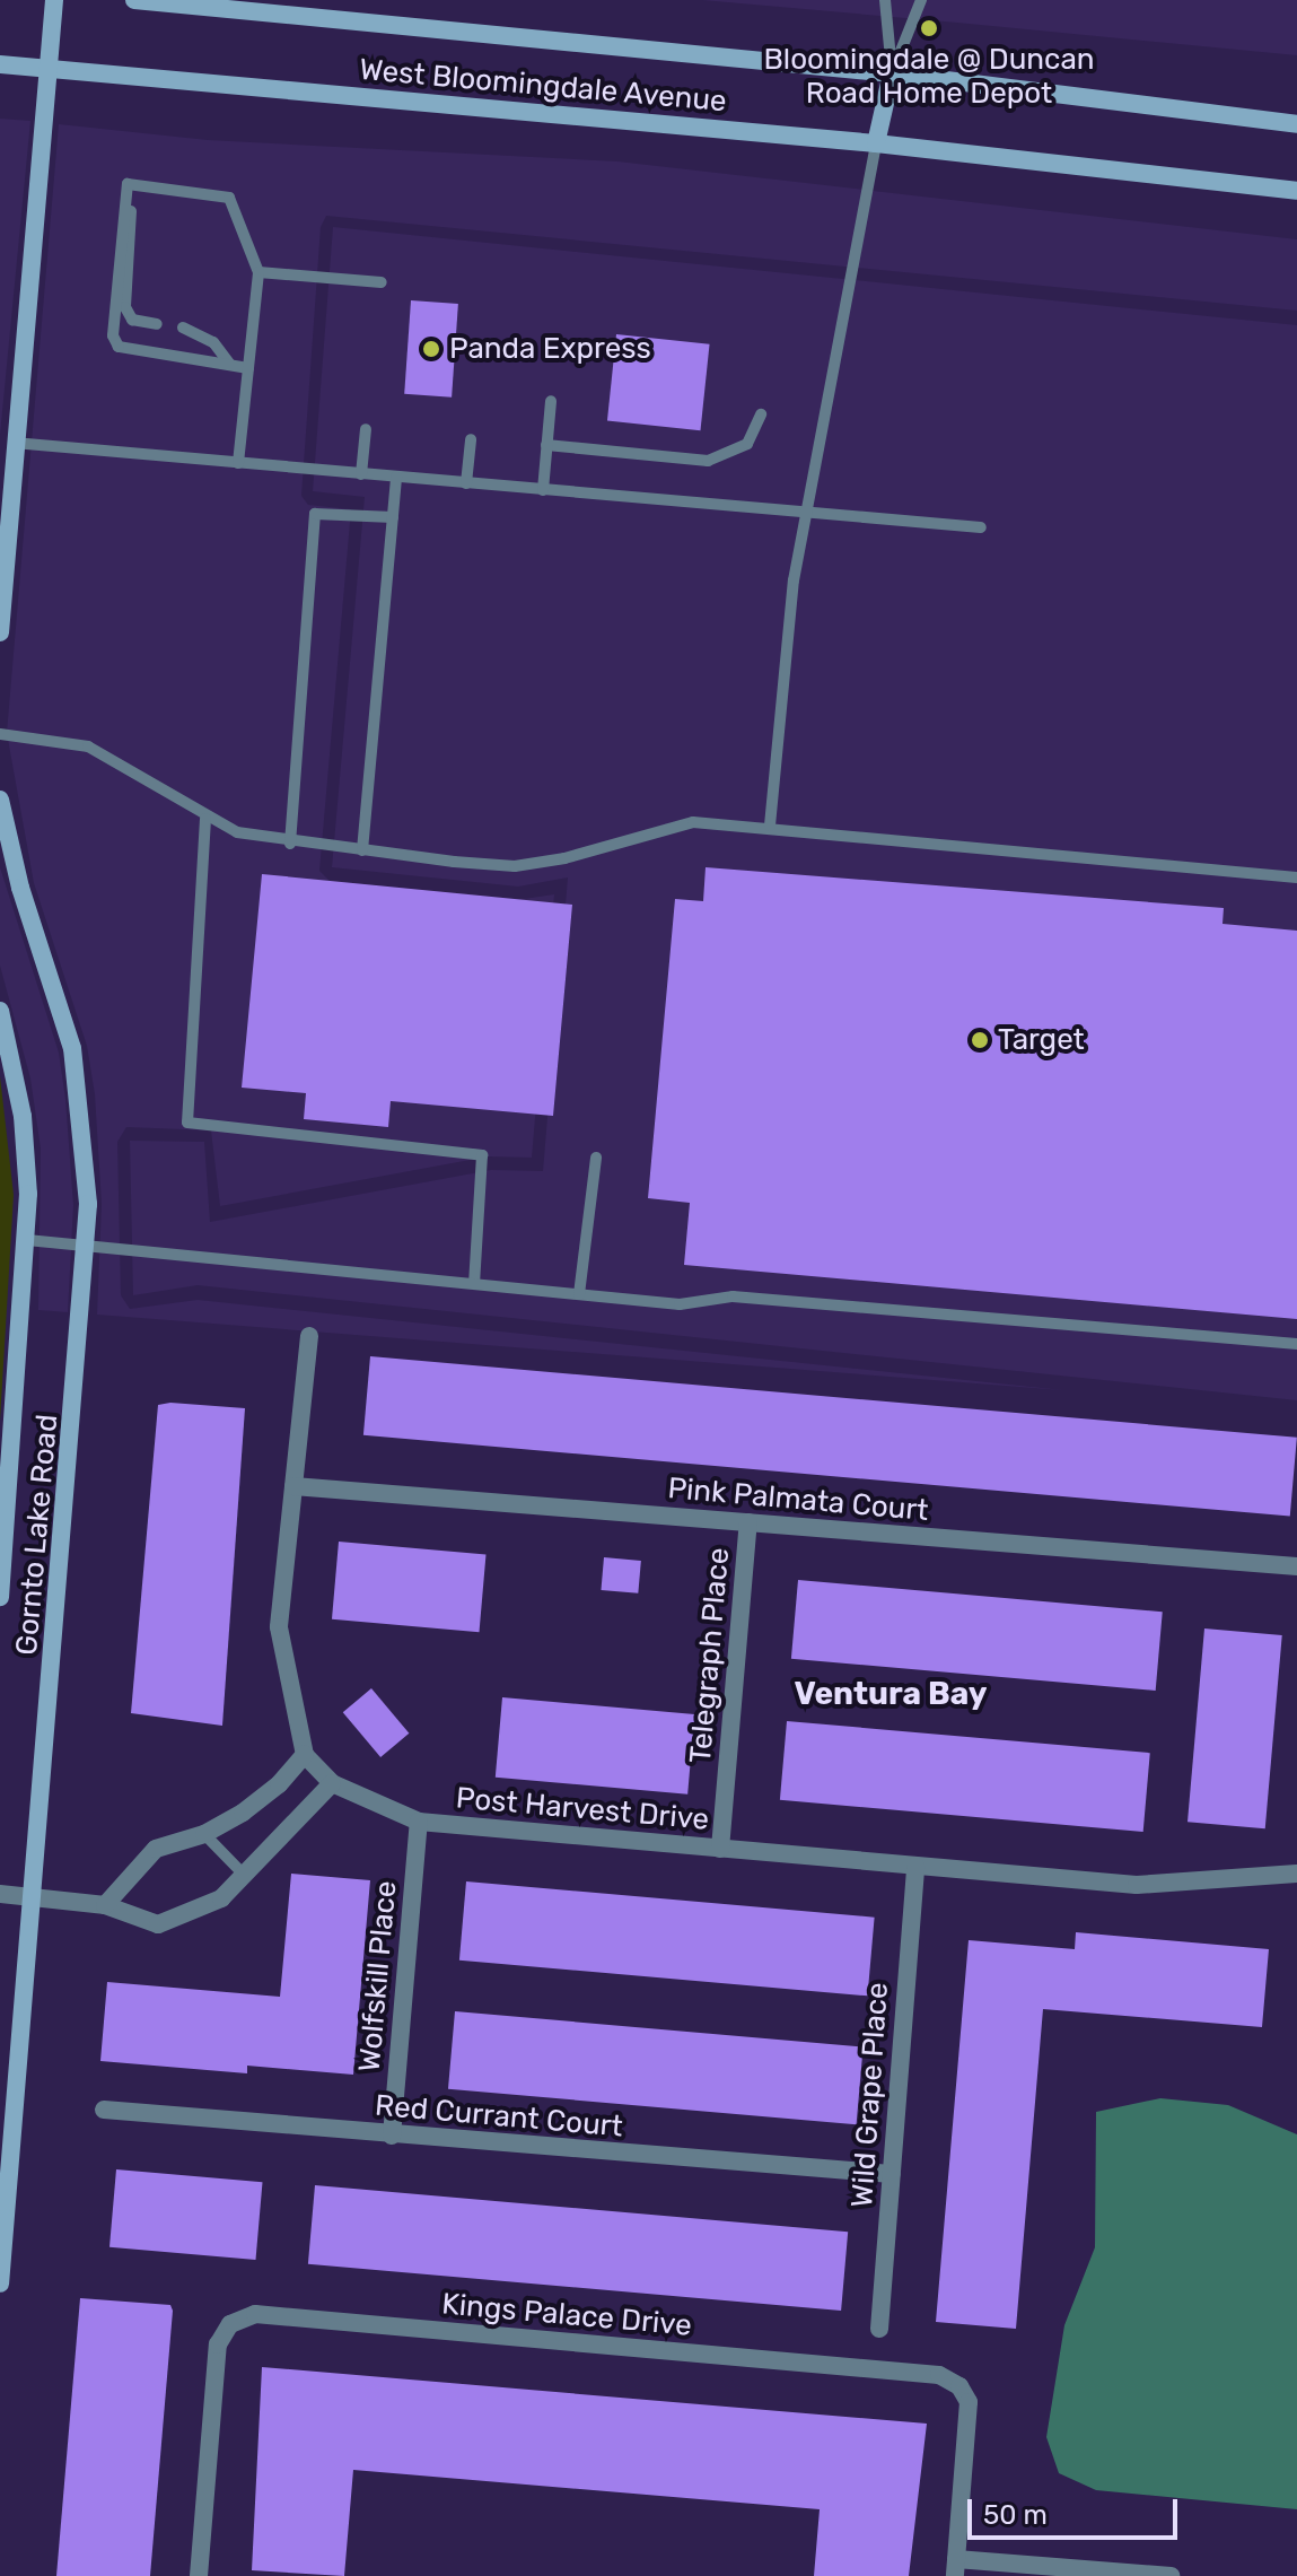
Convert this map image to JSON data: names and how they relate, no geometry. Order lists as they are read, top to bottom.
{
  "streets": {
    "street": [
      "West Bloomingdale Avenue",
      "Pink Palmata Court",
      "Gornto Lake Road",
      "Telegraph Place",
      "Post Harvest Drive",
      "Wolfskill Place",
      "Wild Grape Place",
      "Red Currant Court",
      "Kings Palace Drive"
    ]
  },
  "crossings": [
    ["Pink Palmata Court", "Telegraph Place"],
    ["Telegraph Place", "Post Harvest Drive"],
    ["Post Harvest Drive", "Wolfskill Place"],
    ["Post Harvest Drive", "Wild Grape Place"],
    ["Wolfskill Place", "Red Currant Court"],
    ["Wild Grape Place", "Red Currant Court"]
  ],
  "districts": ["Ventura Bay"],
  "places": ["Bloomingdale @ Duncan Road Home Depot", "Panda Express", "Target"],
  "scale_bar": "50 m"
}
